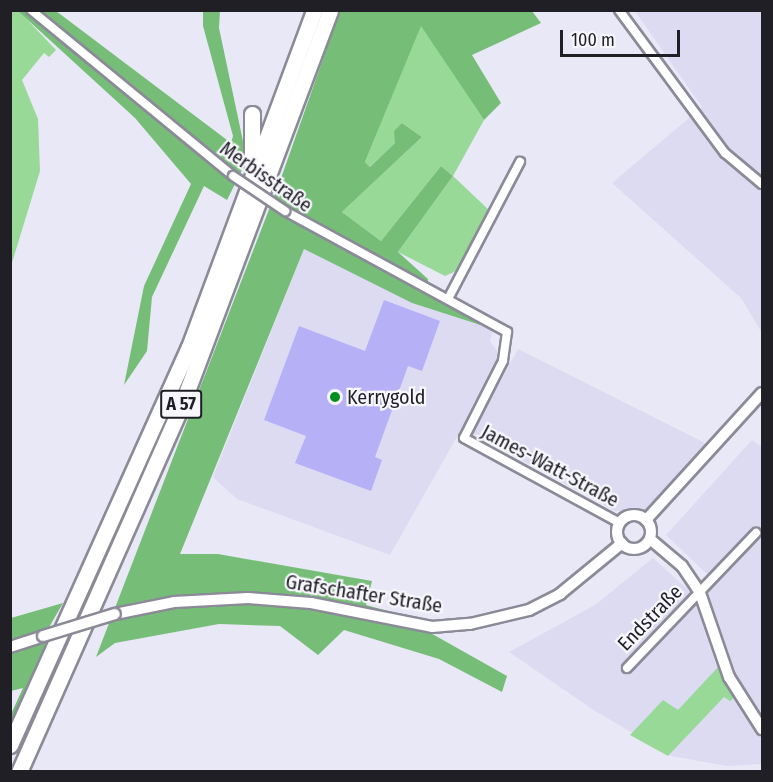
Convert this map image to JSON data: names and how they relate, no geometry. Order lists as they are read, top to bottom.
{
  "streets": {
    "highway": ["A 57"],
    "street": [
      "Merbisstraße",
      "James-Watt-Straße",
      "Grafschafter Straße",
      "Endstraße"
    ]
  },
  "crossings": [
    ["Merbisstraße", "James-Watt-Straße"],
    ["James-Watt-Straße", "Grafschafter Straße"],
    ["James-Watt-Straße", "Endstraße"],
    ["Grafschafter Straße", "Endstraße"]
  ],
  "places": ["Kerrygold"],
  "scale_bar": "100 m"
}
